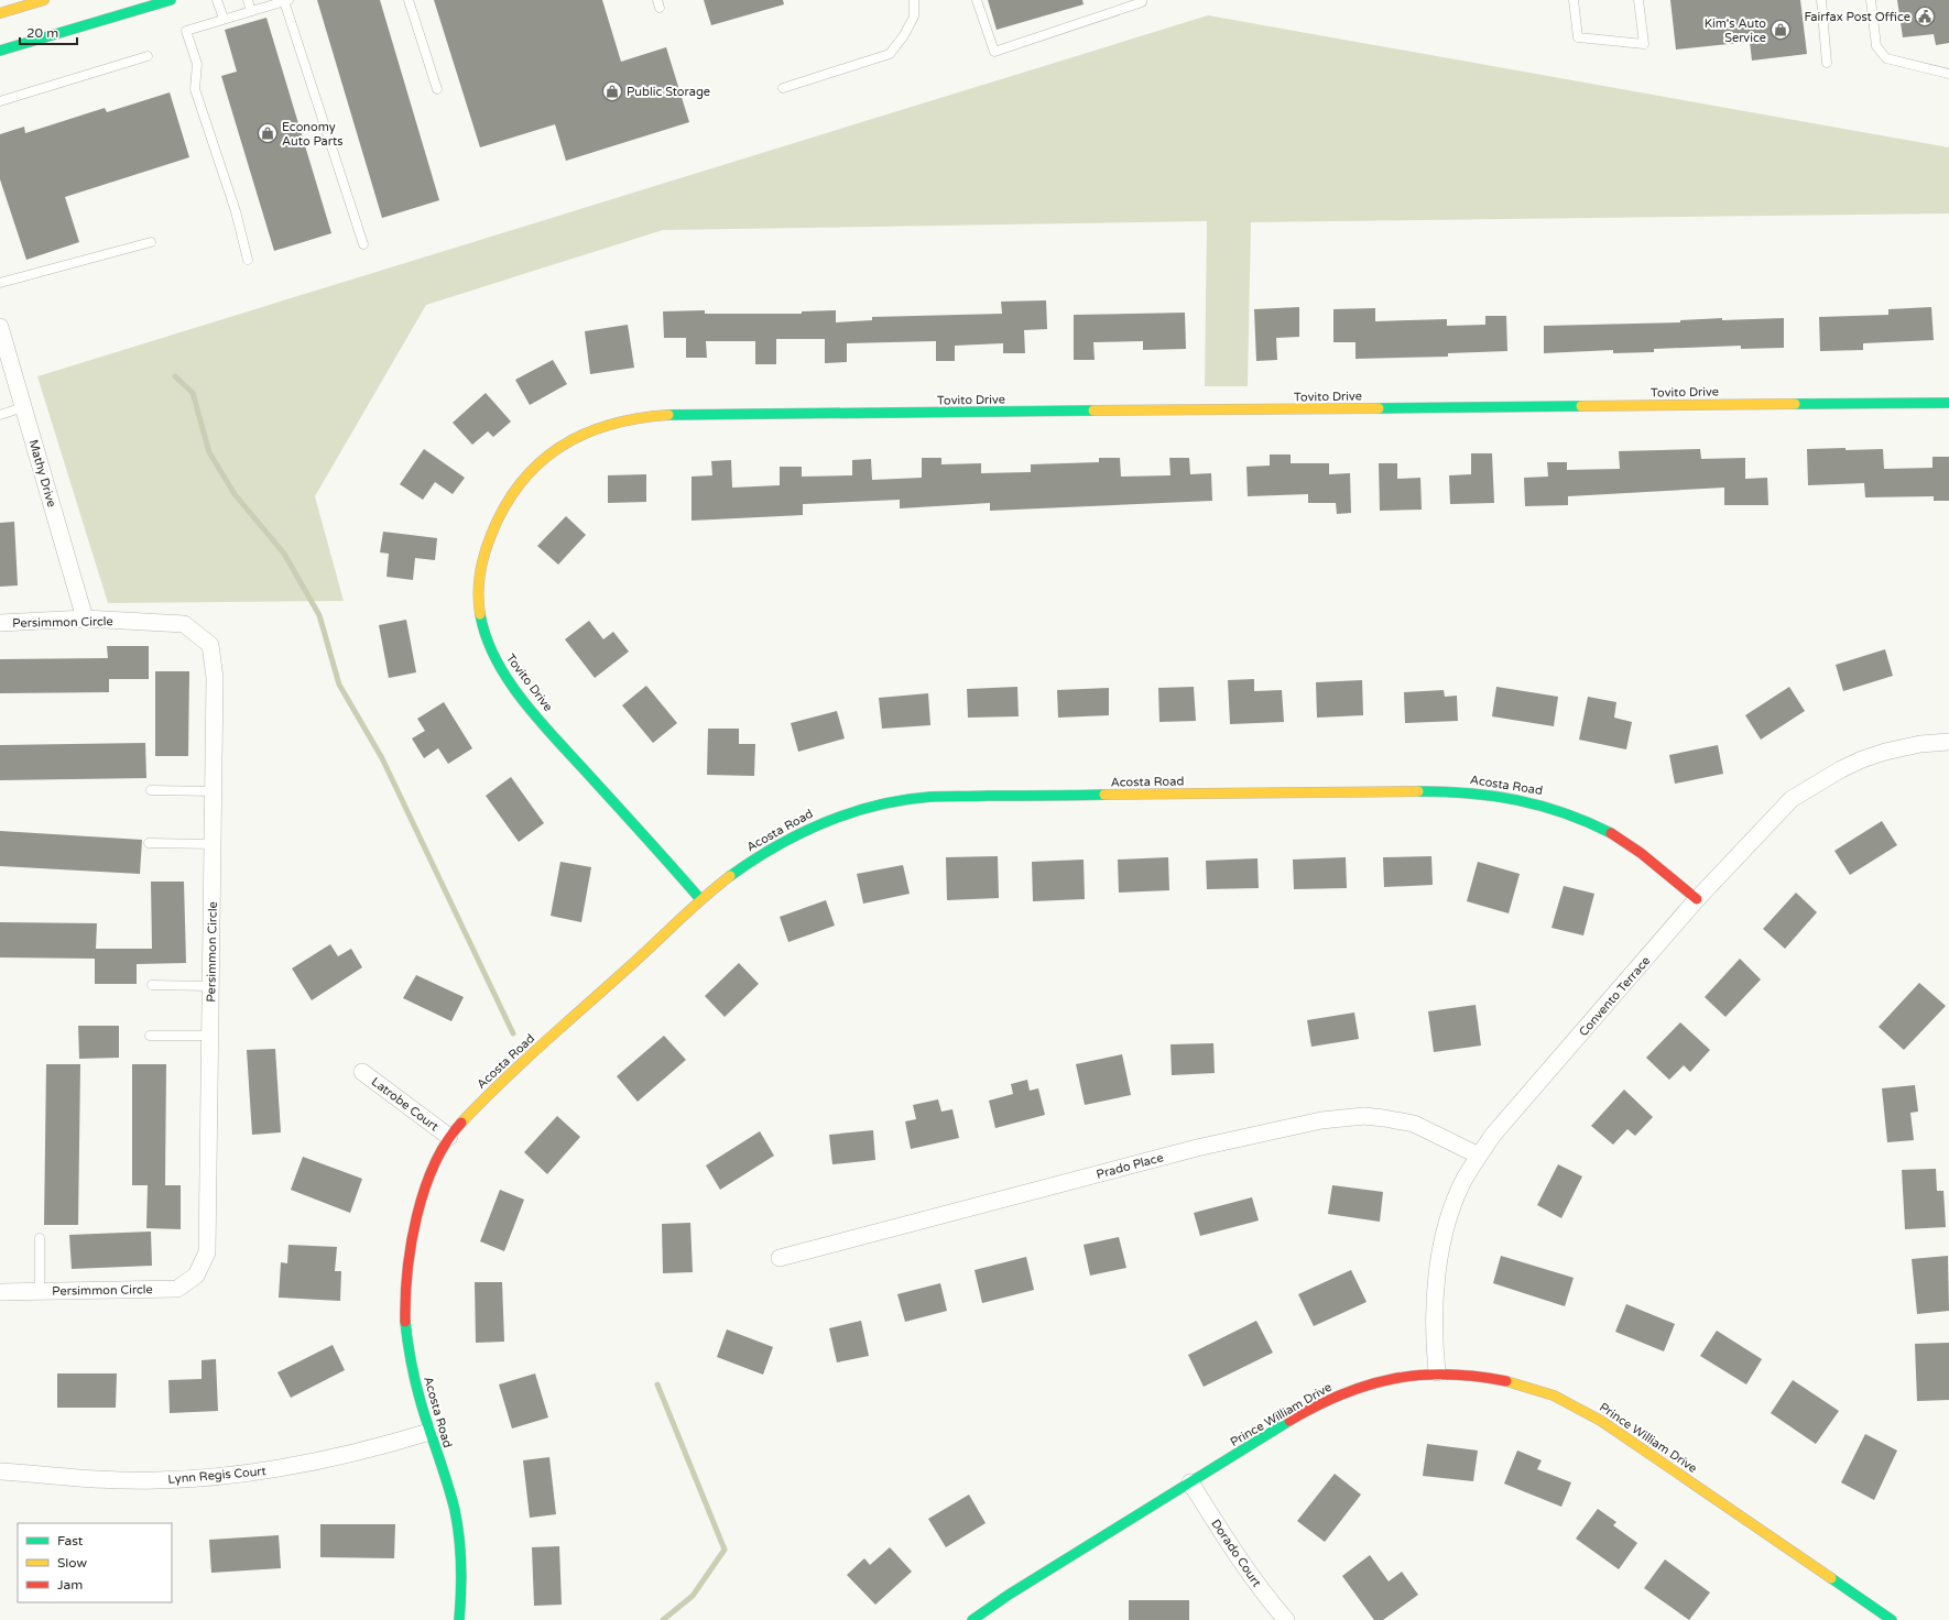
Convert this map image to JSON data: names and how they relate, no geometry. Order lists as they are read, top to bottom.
{
  "streets": {
    "street": [
      "Tovito Drive",
      "Mathy Drive",
      "Persimmon Circle",
      "Acosta Road",
      "Convento Terrace",
      "Latrobe Court",
      "Prado Place",
      "Prince William Drive",
      "Lynn Regis Court",
      "Dorado Court"
    ]
  },
  "crossings": [
    ["Tovito Drive", "Acosta Road"],
    ["Mathy Drive", "Persimmon Circle"],
    ["Acosta Road", "Convento Terrace"],
    ["Acosta Road", "Latrobe Court"],
    ["Acosta Road", "Lynn Regis Court"],
    ["Convento Terrace", "Prado Place"],
    ["Convento Terrace", "Prince William Drive"],
    ["Prince William Drive", "Dorado Court"]
  ],
  "places": {
    "public building": ["Fairfax Post Office"],
    "shop": ["Kim's Auto Service", "Public Storage", "Economy Auto Parts"]
  },
  "legend": ["Fast", "Slow", "Jam"],
  "scale_bar": "20 m"
}
